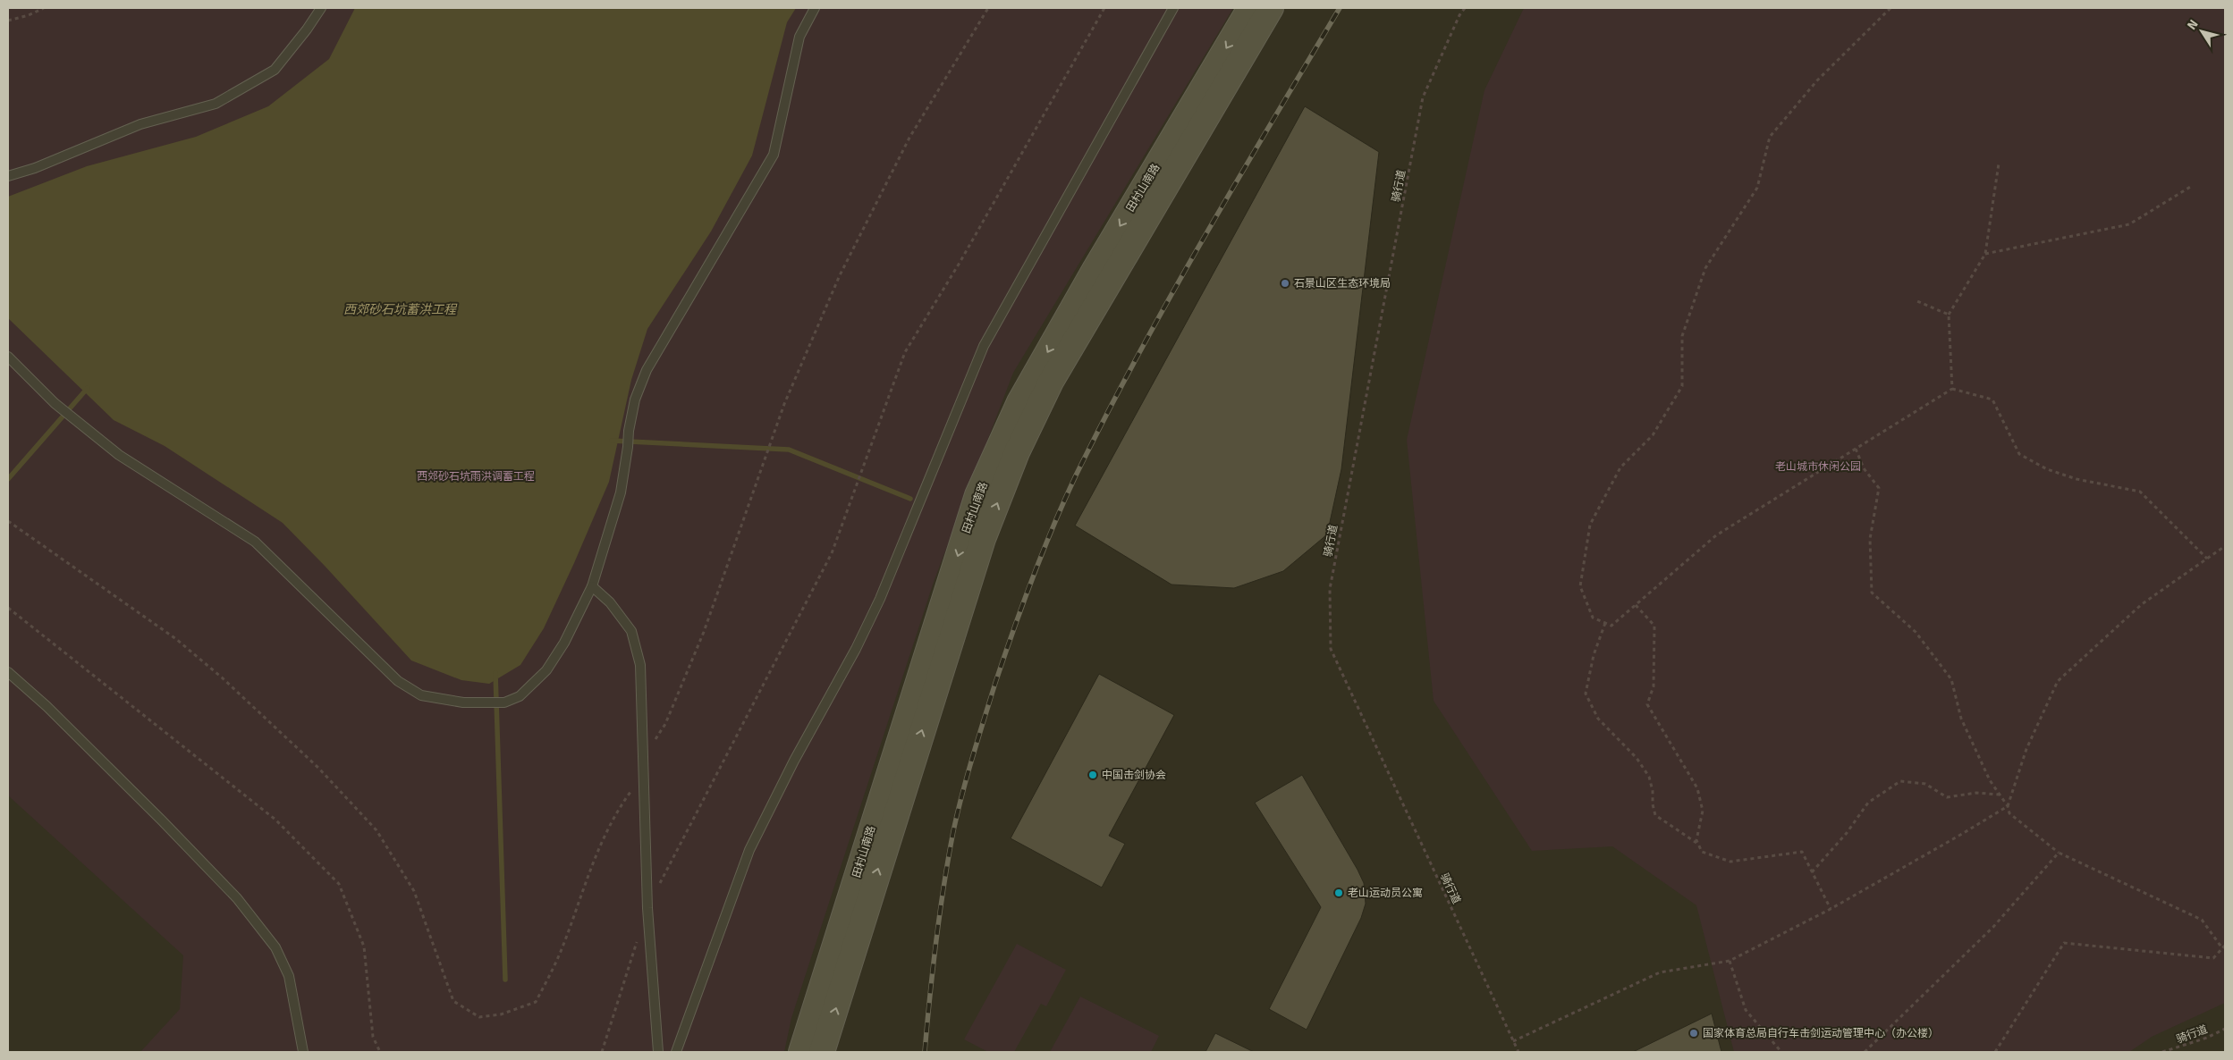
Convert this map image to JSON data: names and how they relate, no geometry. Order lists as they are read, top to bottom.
{
  "streets": {
    "main road": ["田村山南路"],
    "path": ["骑行道"]
  },
  "water": ["西郊砂石坑蓄洪工程"],
  "parks": ["老山城市休闲公园", "西郊砂石坑雨洪调蓄工程"],
  "places": [
    "石景山区生态环境局",
    "中国击剑协会",
    "老山运动员公寓",
    "国家体育总局自行车击剑运动管理中心（办公楼）"
  ],
  "north": "top left"
}
